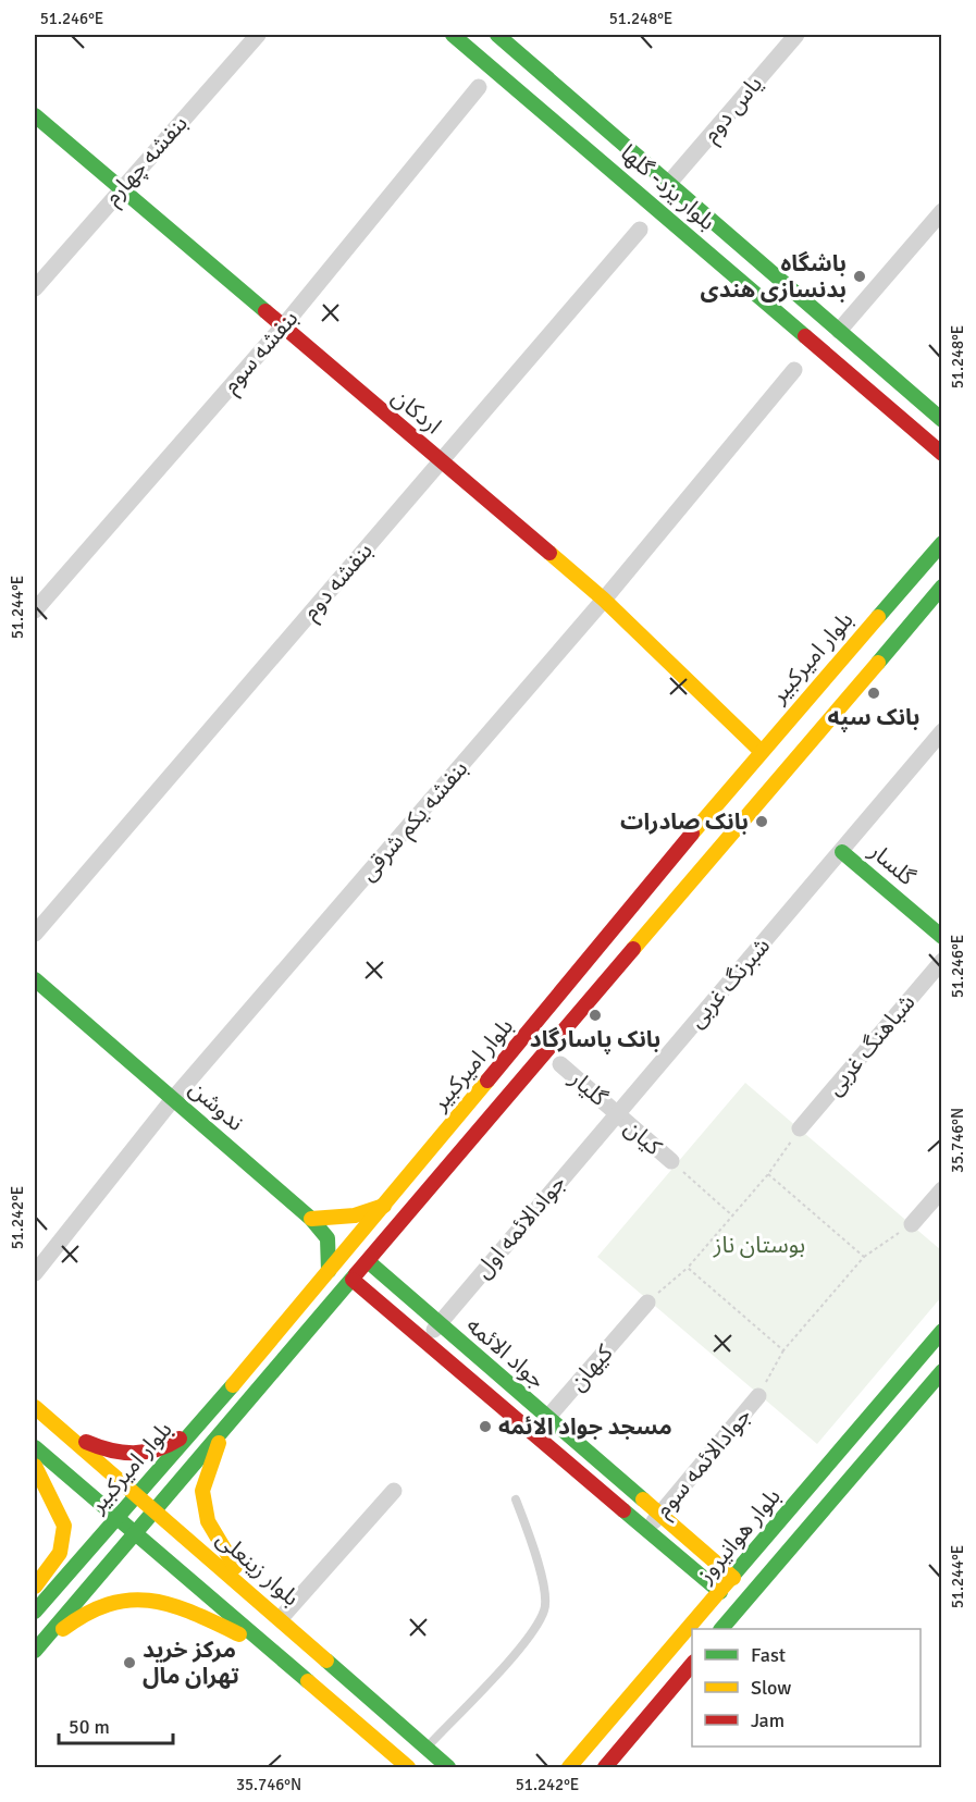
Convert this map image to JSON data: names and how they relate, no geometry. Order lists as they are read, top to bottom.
{
  "streets": {
    "main road": [
      "بلوار یزد- گلها",
      "اردکان",
      "بلوار امیرکبیر",
      "گلسار",
      "ندوشن",
      "جواد الائمه",
      "بلوار هوانیروز",
      "بلوار زینعلی"
    ],
    "street": [
      "یاس دوم",
      "بنفشه چهارم",
      "بنفشه سوم",
      "بنفشه دوم",
      "بنفشه یکم شرقی",
      "شبرنگ غربی",
      "شباهنگ غربی",
      "گلیار",
      "کیان",
      "جوادالائمه اول",
      "کیهان",
      "جوادالائمه سوم"
    ]
  },
  "crossings": [
    ["یاس دوم", "بلوار یزد- گلها"],
    ["بنفشه چهارم", "اردکان"],
    ["بنفشه سوم", "اردکان"],
    ["اردکان", "بنفشه دوم"],
    ["اردکان", "بلوار امیرکبیر"],
    ["اردکان", "بنفشه یکم شرقی"],
    ["بلوار امیرکبیر", "ندوشن"],
    ["بلوار امیرکبیر", "جواد الائمه"],
    ["بلوار امیرکبیر", "بلوار زینعلی"],
    ["بنفشه یکم شرقی", "ندوشن"],
    ["گلسار", "شبرنگ غربی"],
    ["شبرنگ غربی", "گلیار"],
    ["شبرنگ غربی", "کیان"],
    ["شبرنگ غربی", "جوادالائمه اول"],
    ["گلیار", "کیان"],
    ["گلیار", "جوادالائمه اول"],
    ["کیان", "جوادالائمه اول"],
    ["جوادالائمه اول", "جواد الائمه"],
    ["جواد الائمه", "کیهان"],
    ["جواد الائمه", "جوادالائمه سوم"],
    ["جواد الائمه", "بلوار هوانیروز"]
  ],
  "parks": ["بوستان ناز"],
  "places": [
    "باشگاه بدنسازی هندی",
    "بانک سپه",
    "بانک صادرات",
    "بانک پاسارگاد",
    "مسجد جواد الائمه",
    "مرکز خرید تهران مال"
  ],
  "legend": ["Fast", "Slow", "Jam"],
  "scale_bar": "50 m",
  "coordinates": [
    "51.246°E",
    "51.248°E",
    "51.244°E",
    "35.746°N",
    "51.242°E"
  ]
}
